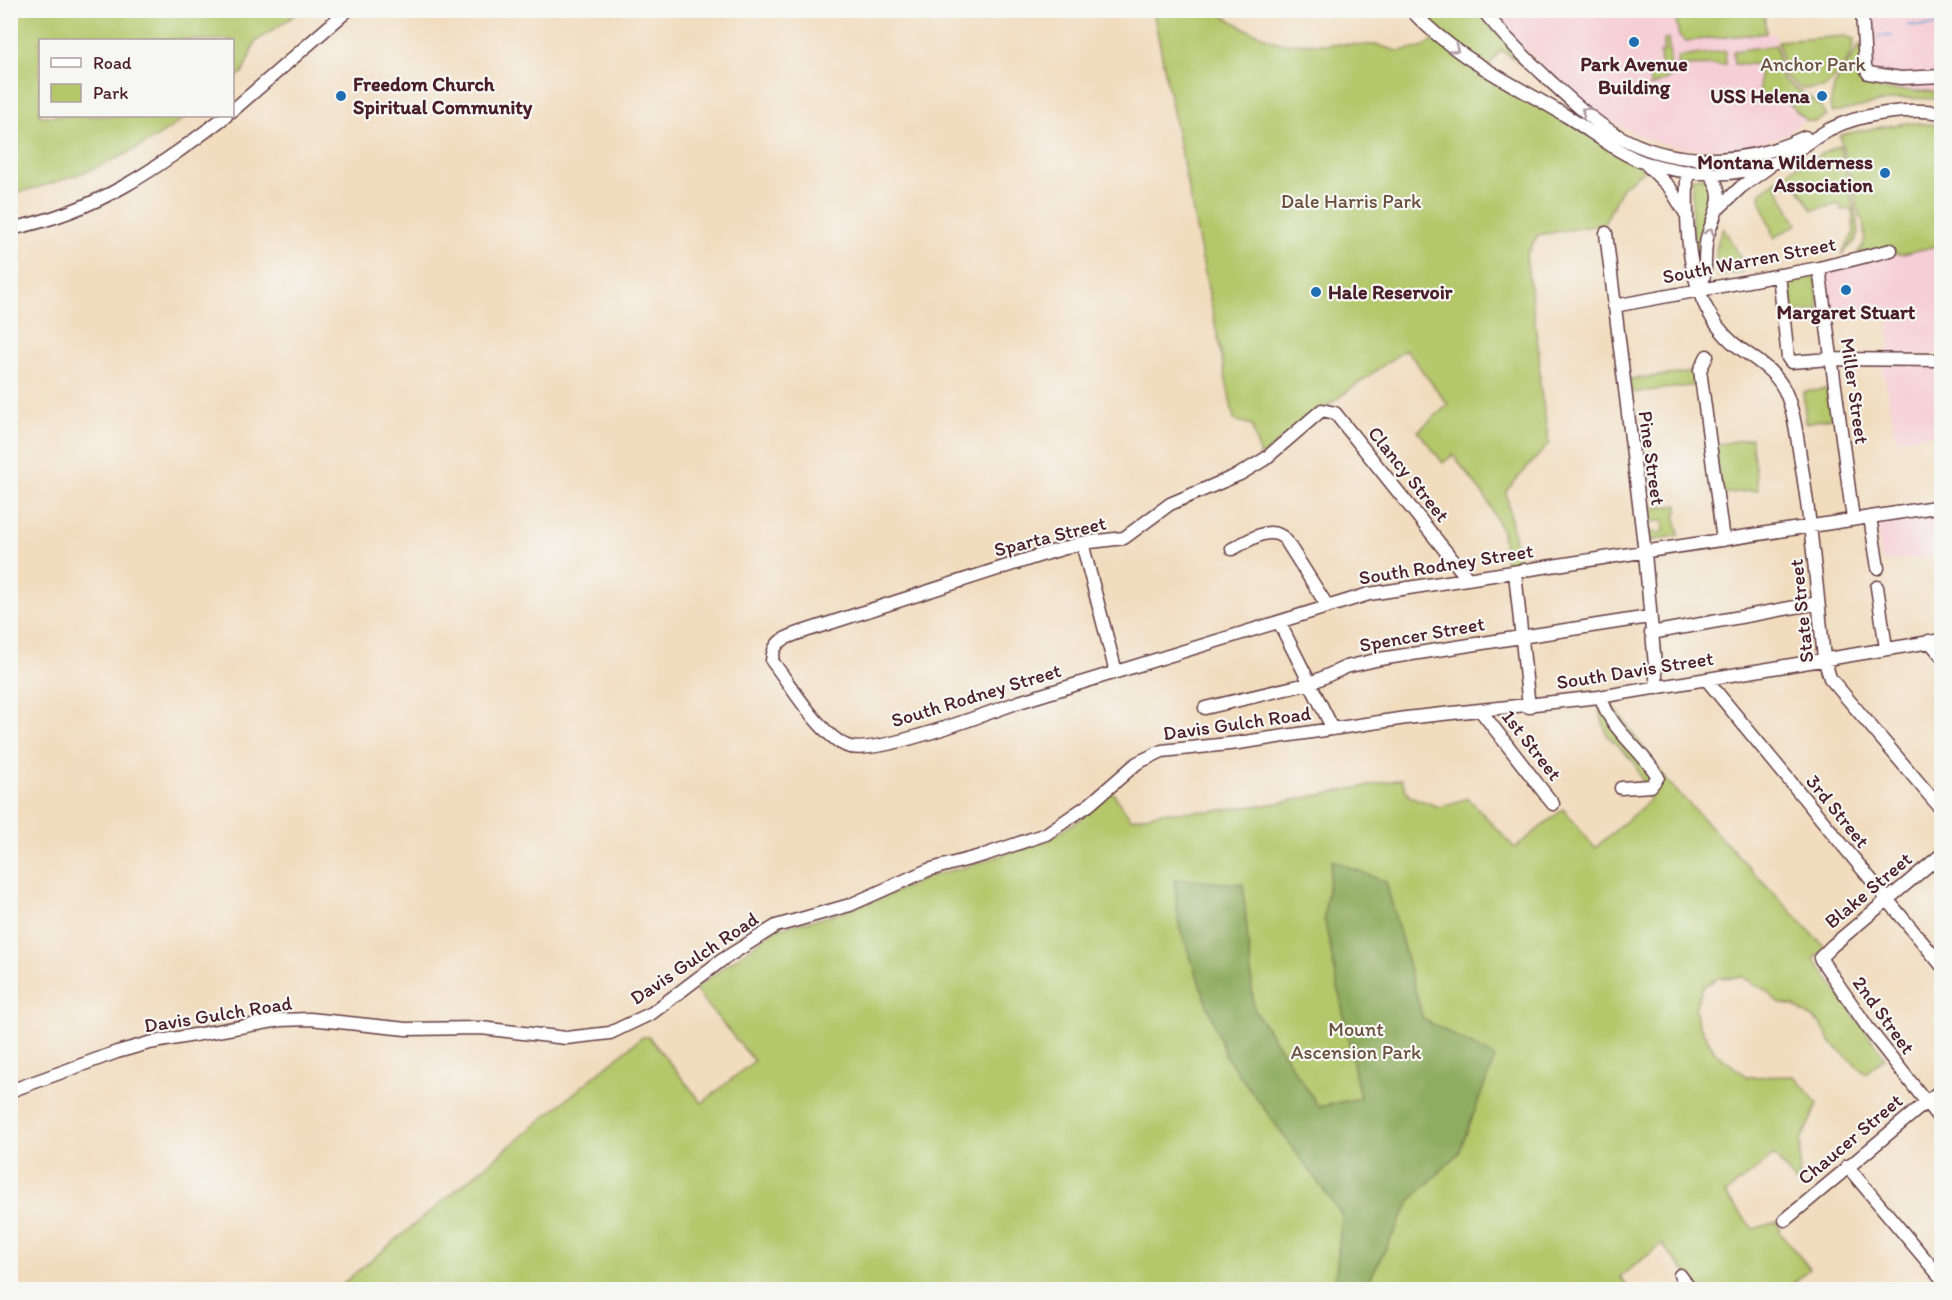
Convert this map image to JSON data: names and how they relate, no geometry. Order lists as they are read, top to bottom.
{
  "streets": {
    "street": [
      "South Warren Street",
      "Miller Street",
      "Pine Street",
      "Clancy Street",
      "Sparta Street",
      "South Rodney Street",
      "State Street",
      "Spencer Street",
      "South Davis Street",
      "Davis Gulch Road",
      "1st Street",
      "3rd Street",
      "Blake Street",
      "2nd Street",
      "Chaucer Street"
    ]
  },
  "crossings": [
    ["South Warren Street", "Miller Street"],
    ["South Warren Street", "Pine Street"],
    ["South Warren Street", "State Street"],
    ["Miller Street", "South Rodney Street"],
    ["Pine Street", "South Rodney Street"],
    ["Pine Street", "Spencer Street"],
    ["Pine Street", "South Davis Street"],
    ["Clancy Street", "Sparta Street"],
    ["Clancy Street", "South Rodney Street"],
    ["Sparta Street", "South Rodney Street"],
    ["South Rodney Street", "State Street"],
    ["State Street", "South Davis Street"],
    ["South Davis Street", "Davis Gulch Road"],
    ["South Davis Street", "1st Street"],
    ["South Davis Street", "3rd Street"],
    ["3rd Street", "Blake Street"],
    ["Blake Street", "2nd Street"],
    ["2nd Street", "Chaucer Street"]
  ],
  "parks": ["Anchor Park", "Dale Harris Park", "Mount Ascension Park"],
  "places": [
    "Park Avenue Building",
    "Freedom Church Spiritual Community",
    "USS Helena",
    "Montana Wilderness Association",
    "Margaret Stuart",
    "Hale Reservoir"
  ],
  "legend": ["Road", "Park"]
}
